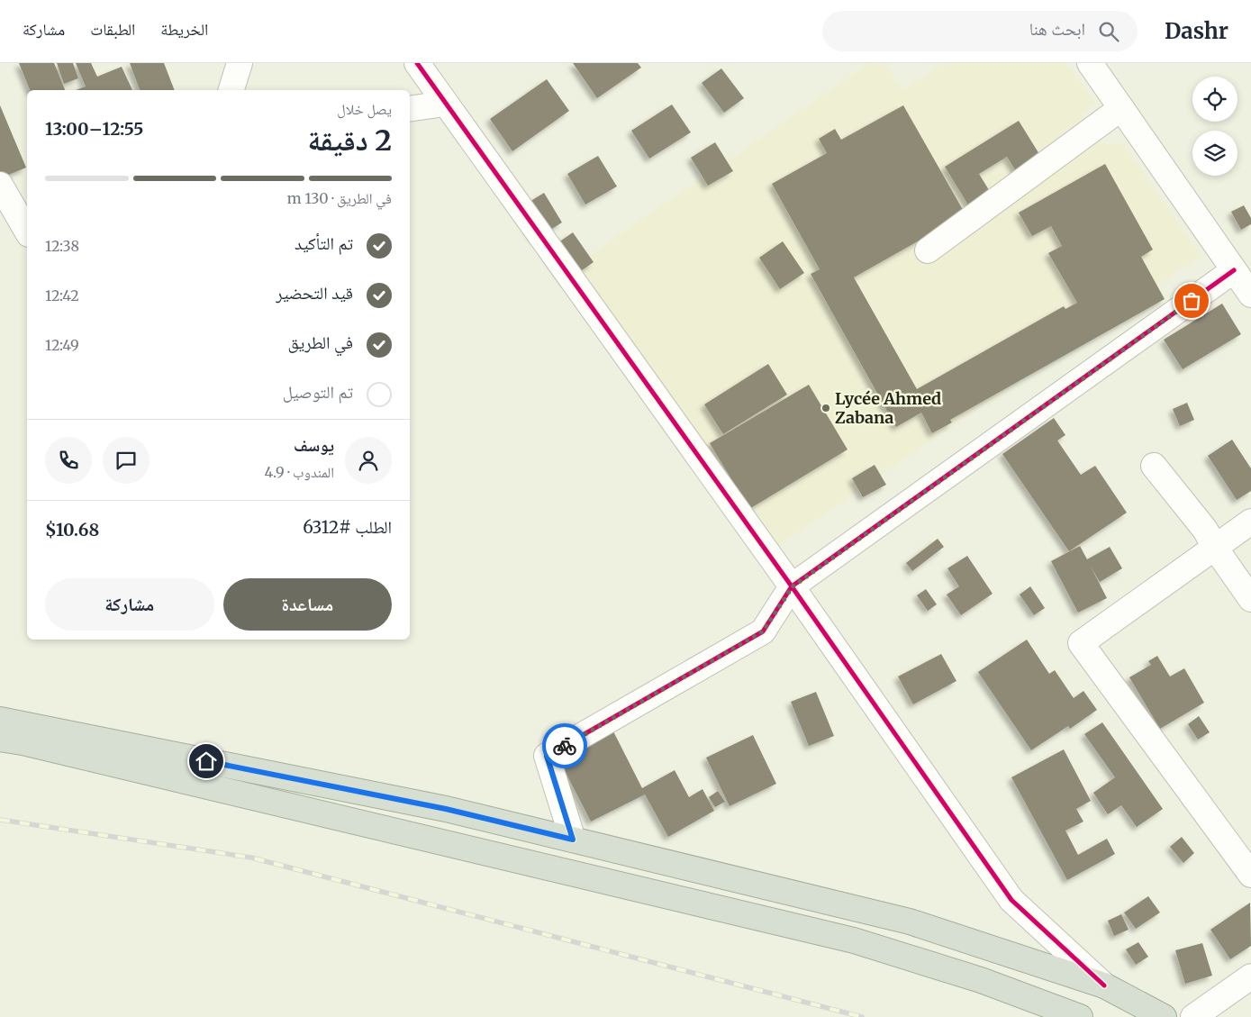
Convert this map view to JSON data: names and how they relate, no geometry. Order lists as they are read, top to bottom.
{
  "places": ["Lycée Ahmed Zabana"],
  "page": {
    "header": "Dashr",
    "search": "ابحث هنا",
    "nav": ["الخريطة", "الطبقات", "مشاركة"],
    "heading": ["2 دقيقة", "يصل خلال", "12:55–13:00"],
    "panel": [
      "يوسف",
      "المندوب · 4.9",
      "الطلب #6312",
      "$10.68"
    ],
    "bar": "في الطريق · 130 m",
    "list": [
      ["تم التأكيد", "12:38"],
      ["قيد التحضير", "12:42"],
      ["في الطريق", "12:49"],
      "تم التوصيل"
    ],
    "buttons": ["مساعدة", "مشاركة"]
  }
}
